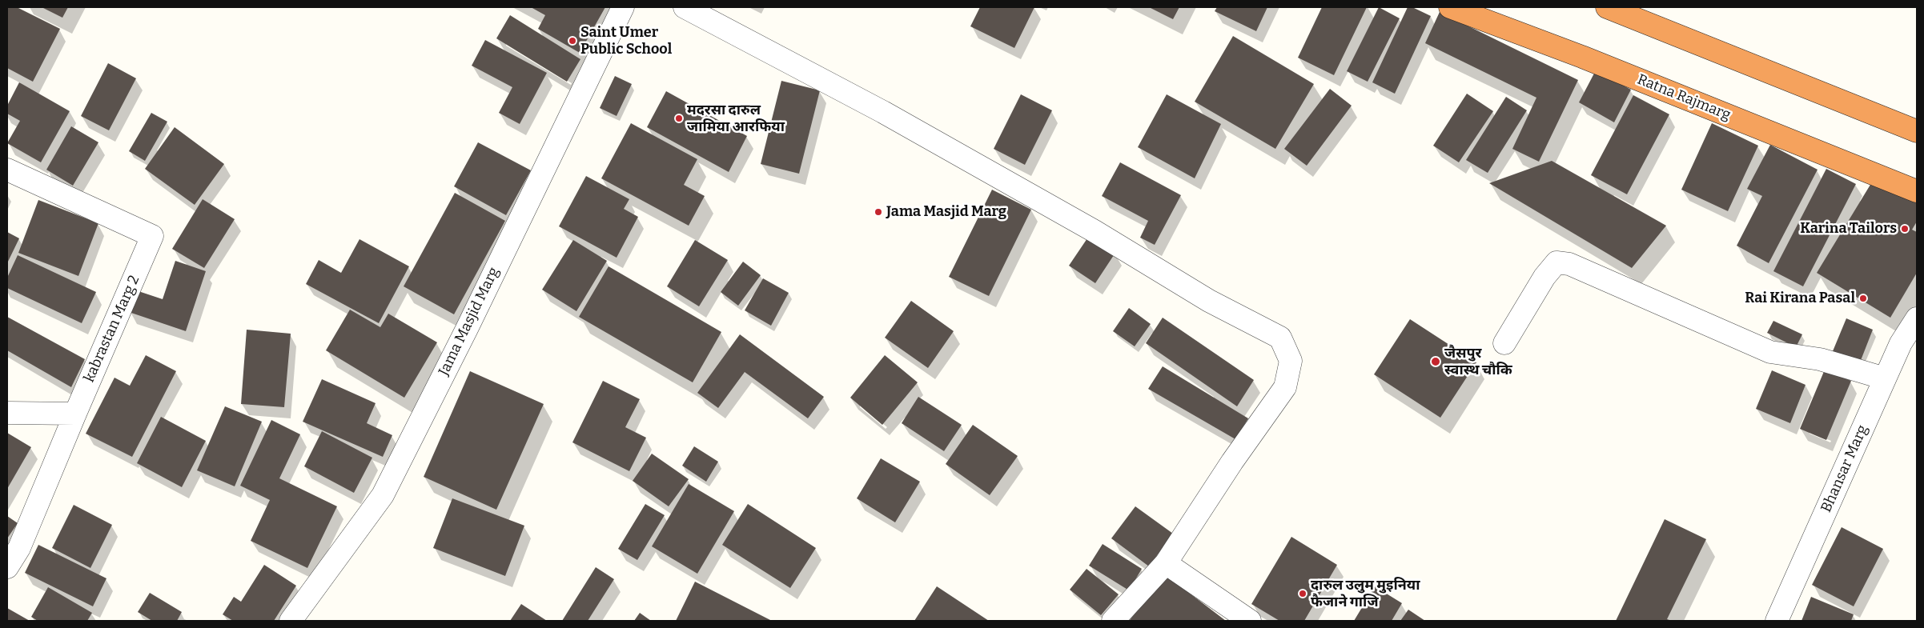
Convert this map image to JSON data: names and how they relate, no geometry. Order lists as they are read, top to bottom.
{
  "streets": {
    "highway": ["Ratna Rajmarg"],
    "street": ["Jama Masjid Marg", "kabrastan Marg 2", "Bhansar Marg"]
  },
  "places": [
    "Saint Umer Public School",
    "मदरसा दारुल जामिया आरफिया",
    "Jama Masjid Marg",
    "Karina Tailors",
    "Rai Kirana Pasal",
    "जैसपुर स्वास्थ चौकि",
    "दारुल उलुम मुइनिया फैजाने गाजि"
  ]
}
